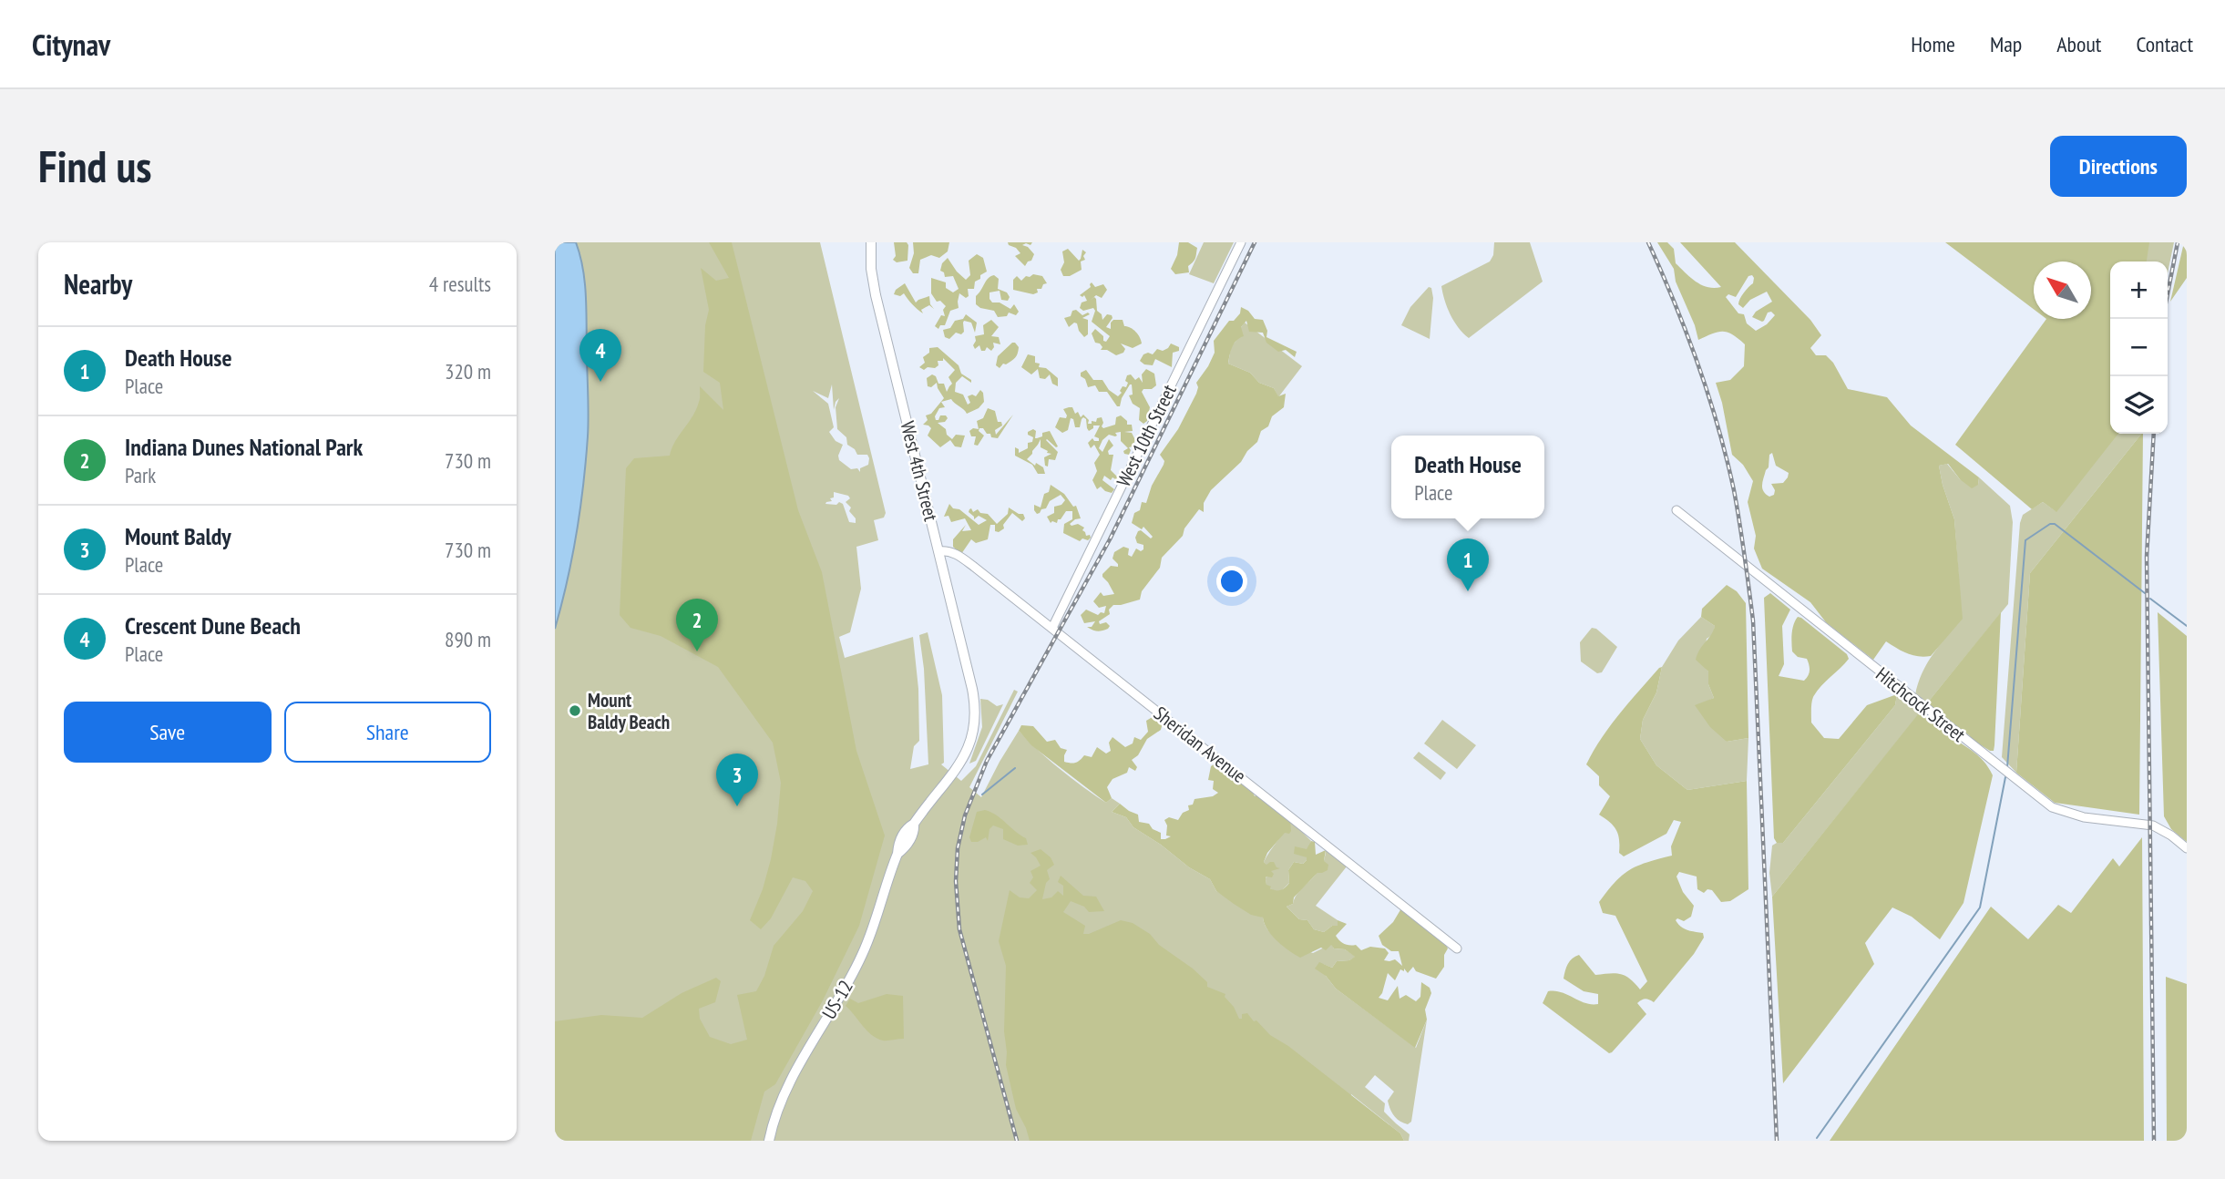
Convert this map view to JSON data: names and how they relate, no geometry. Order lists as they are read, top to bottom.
{
  "streets": {
    "main road": ["West 4th Street", "US-12"],
    "street": ["West 10th Street", "Hitchcock Street", "Sheridan Avenue"]
  },
  "crossings": [
    ["West 10th Street", "Sheridan Avenue"],
    ["West 4th Street", "Sheridan Avenue"],
    ["West 4th Street", "US-12"]
  ],
  "places": ["Mount Baldy Beach"],
  "north": "top left",
  "page": {
    "header": "Citynav",
    "nav": [
      "Home",
      "Map",
      "About",
      "Contact"
    ],
    "buttons": [
      "Directions",
      ["Save", "Share"]
    ],
    "title": "Find us",
    "heading": ["Nearby", "4 results"],
    "map_buttons": ["+", "−"],
    "list": [
      {
        "mark": "1",
        "name": "Death House",
        "note": "Place",
        "value": "320 m"
      },
      {
        "mark": "2",
        "name": "Indiana Dunes National Park",
        "note": "Park",
        "value": "730 m"
      },
      {
        "mark": "3",
        "name": "Mount Baldy",
        "note": "Place",
        "value": "730 m"
      },
      {
        "mark": "4",
        "name": "Crescent Dune Beach",
        "note": "Place",
        "value": "890 m"
      }
    ],
    "pins": [
      "4",
      "1",
      "2",
      "3"
    ],
    "popup": ["Death House", "Place"]
  }
}
